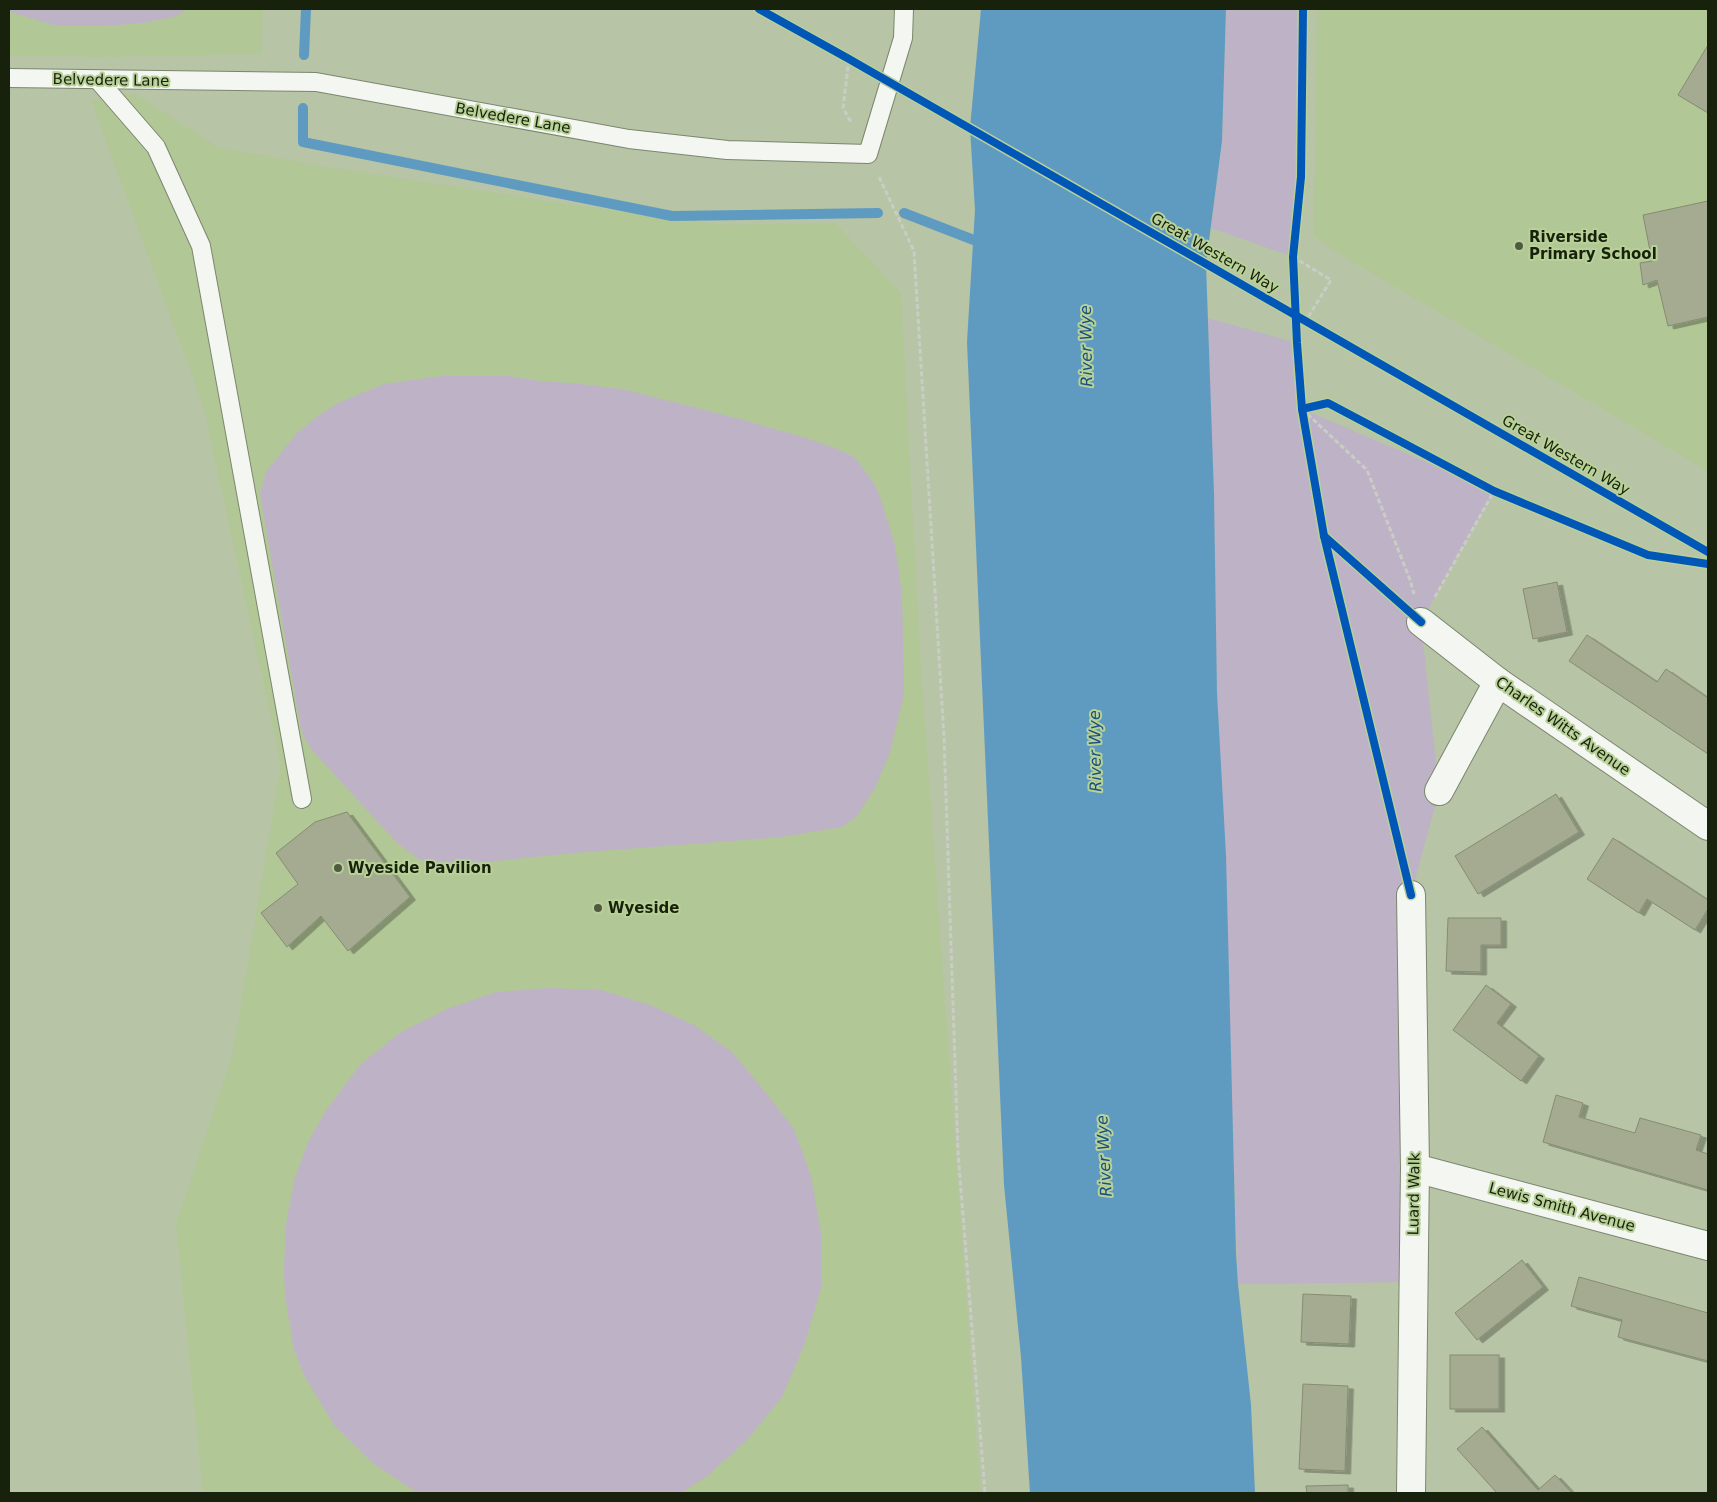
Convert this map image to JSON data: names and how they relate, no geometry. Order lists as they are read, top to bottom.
{
  "streets": {
    "street": ["Charles Witts Avenue", "Luard Walk", "Lewis Smith Avenue"],
    "lane": ["Belvedere Lane"],
    "cycle path": ["Great Western Way"]
  },
  "crossings": [
    ["Luard Walk", "Lewis Smith Avenue"]
  ],
  "water": ["River Wye"],
  "places": ["Riverside Primary School", "Wyeside Pavilion", "Wyeside"]
}
